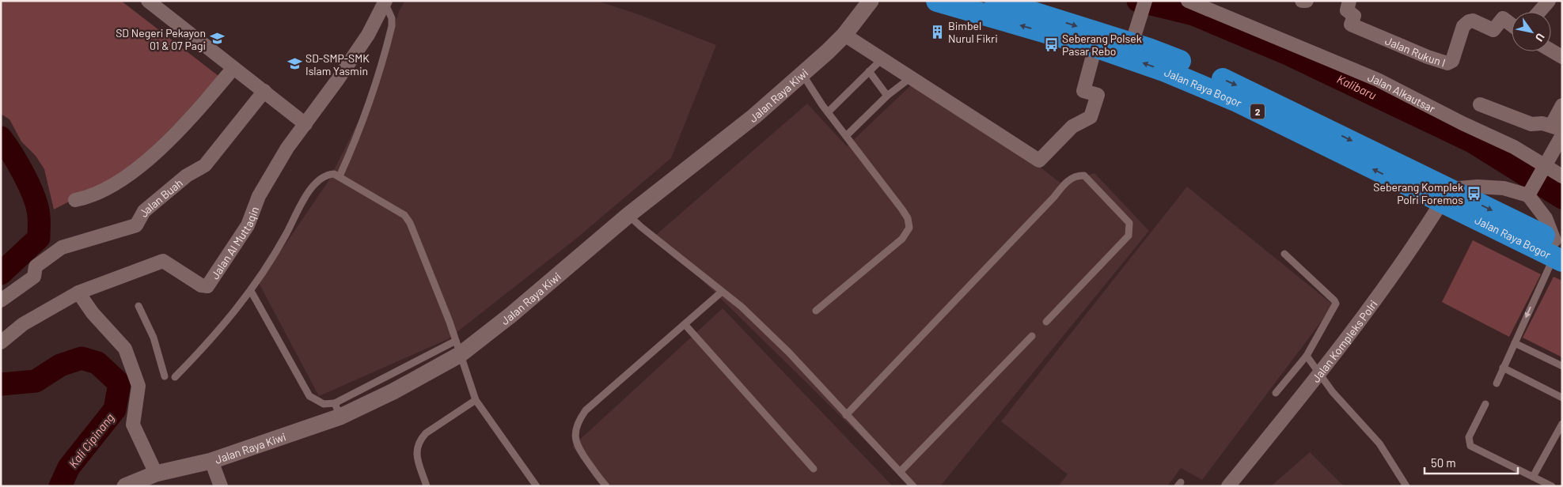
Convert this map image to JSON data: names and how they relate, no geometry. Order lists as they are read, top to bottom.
{
  "streets": {
    "highway": ["Jalan Raya Bogor", "2"],
    "street": [
      "Jalan Rukun I",
      "Jalan Alkautsar",
      "Jalan Raya Kiwi",
      "Jalan Buah",
      "Jalan Al Muttaqin",
      "Jalan Kompleks Polri"
    ]
  },
  "crossings": [
    ["Jalan Raya Bogor", "Jalan Kompleks Polri"]
  ],
  "water": ["Kalibaru", "Kali Cipinang"],
  "places": {
    "building": ["Bimbel Nurul Fikri"],
    "school or university": ["SD Negeri Pekayon 01 & 07 Pagi", "SD-SMP-SMK Islam Yasmin"],
    "bus stop": ["Seberang Polsek Pasar Rebo", "Seberang Komplek Polri Foremos"]
  },
  "scale_bar": "50 m",
  "north": "bottom right"
}
